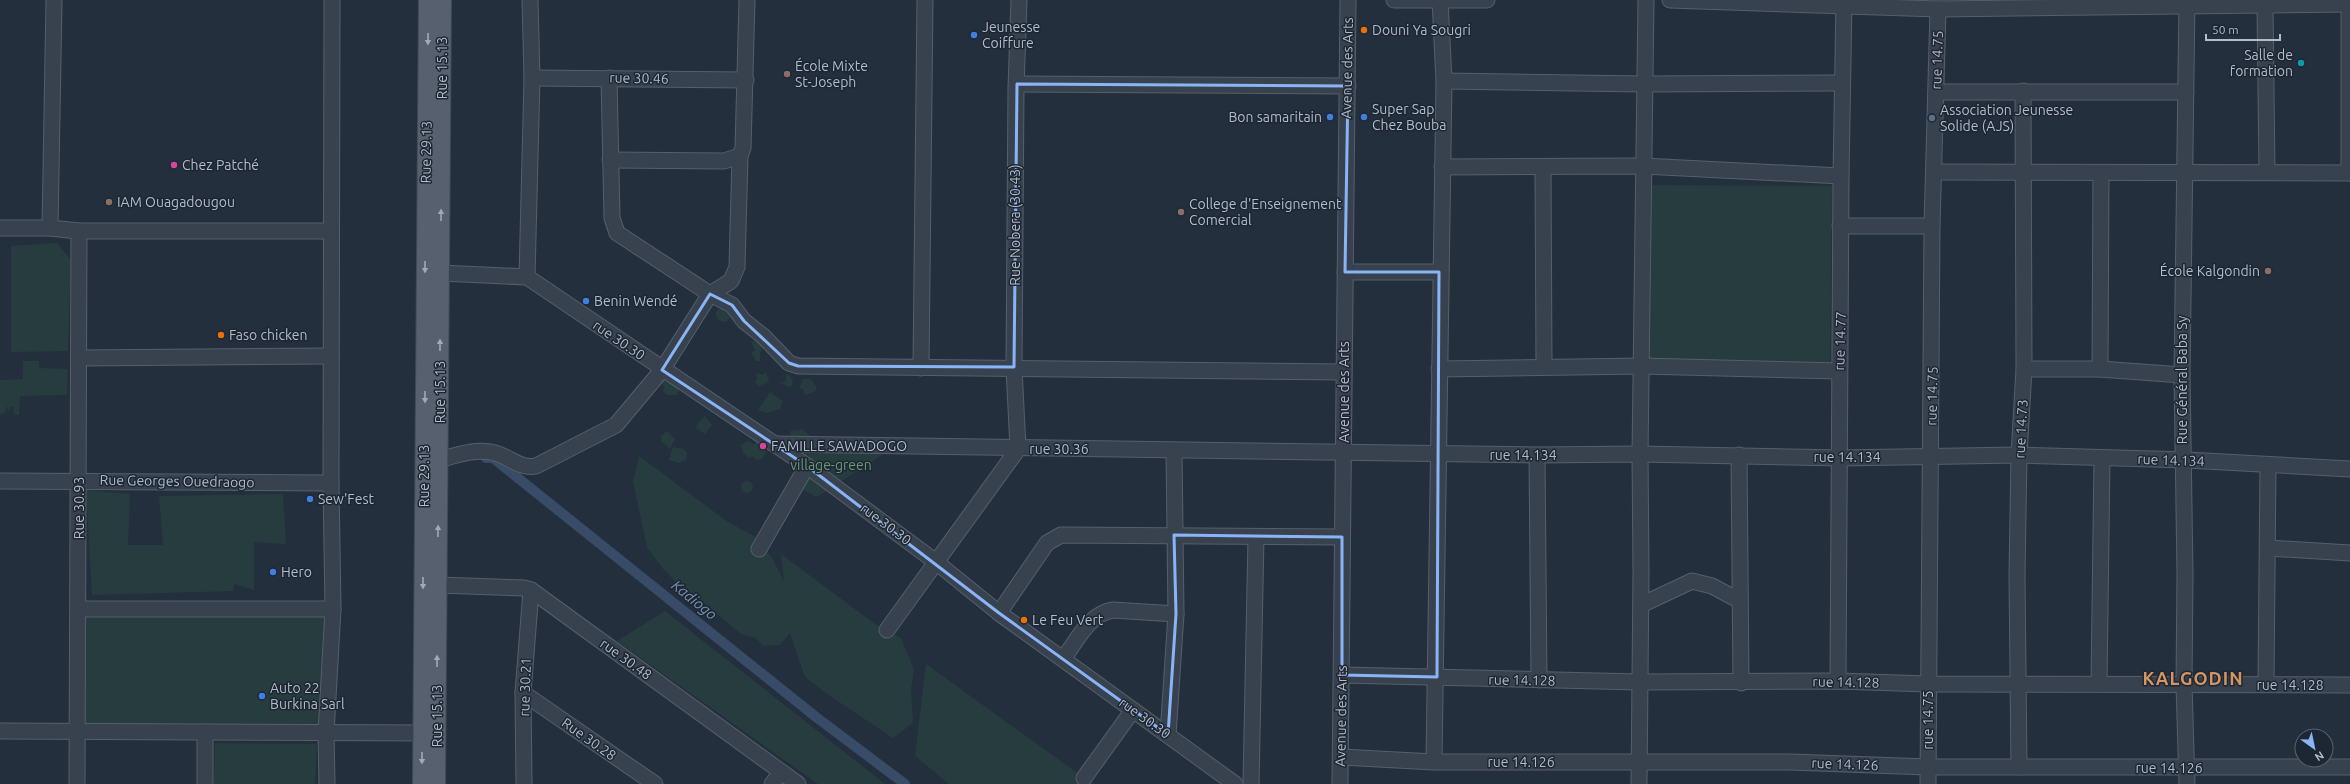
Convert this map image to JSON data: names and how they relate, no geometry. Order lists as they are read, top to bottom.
{
  "streets": {
    "main road": ["Rue 15.13", "Rue 29.13"],
    "street": [
      "rue 14.75",
      "Avenue des Arts",
      "rue 30.46",
      "Rue Nobera (30.43)",
      "rue 30.30",
      "rue 14.77",
      "Rue Général Baba Sy",
      "rue 14.73",
      "rue 30.36",
      "rue 14.134",
      "Rue Georges Ouedraogo",
      "Rue 30.93",
      "rue 30.48",
      "rue 14.128",
      "rue 30.21",
      "Rue 30.28",
      "rue 14.126"
    ]
  },
  "crossings": [
    ["rue 14.75", "rue 14.134"],
    ["rue 14.75", "rue 14.128"],
    ["rue 14.75", "rue 14.126"],
    ["Rue 15.13", "Rue 29.13"],
    ["Rue 15.13", "rue 30.48"],
    ["Avenue des Arts", "rue 30.36"],
    ["Avenue des Arts", "rue 14.134"],
    ["Avenue des Arts", "rue 14.128"],
    ["Avenue des Arts", "rue 14.126"],
    ["Rue Nobera (30.43)", "rue 30.36"],
    ["rue 30.30", "rue 30.36"],
    ["rue 14.77", "rue 14.134"],
    ["rue 14.77", "rue 14.128"],
    ["Rue Général Baba Sy", "rue 14.134"],
    ["Rue Général Baba Sy", "rue 14.128"],
    ["Rue Général Baba Sy", "rue 14.126"],
    ["rue 14.73", "rue 14.134"],
    ["rue 14.73", "rue 14.128"],
    ["rue 14.73", "rue 14.126"],
    ["rue 30.36", "rue 14.134"],
    ["Rue Georges Ouedraogo", "Rue 30.93"],
    ["rue 30.48", "rue 30.21"],
    ["rue 30.21", "Rue 30.28"]
  ],
  "one_way": ["Rue 15.13", "Rue 29.13"],
  "districts": ["KALGODIN"],
  "water": ["Kadiogo"],
  "parks": ["village-green"],
  "places": [
    "Douni Ya Sougri",
    "Jeunesse Coiffure",
    "Salle de formation",
    "École Mixte St-Joseph",
    "Bon samaritain",
    "Super Sap Chez Bouba",
    "Association Jeunesse Solide (AJS)",
    "Chez Patché",
    "IAM Ouagadougou",
    "College d'Enseignement Comercial",
    "École Kalgondin",
    "Benin Wendé",
    "Faso chicken",
    "FAMILLE SAWADOGO",
    "Sew'Fest",
    "Hero",
    "Le Feu Vert",
    "Auto 22 Burkina Sarl"
  ],
  "scale_bar": "50 m",
  "north": "bottom right"
}
